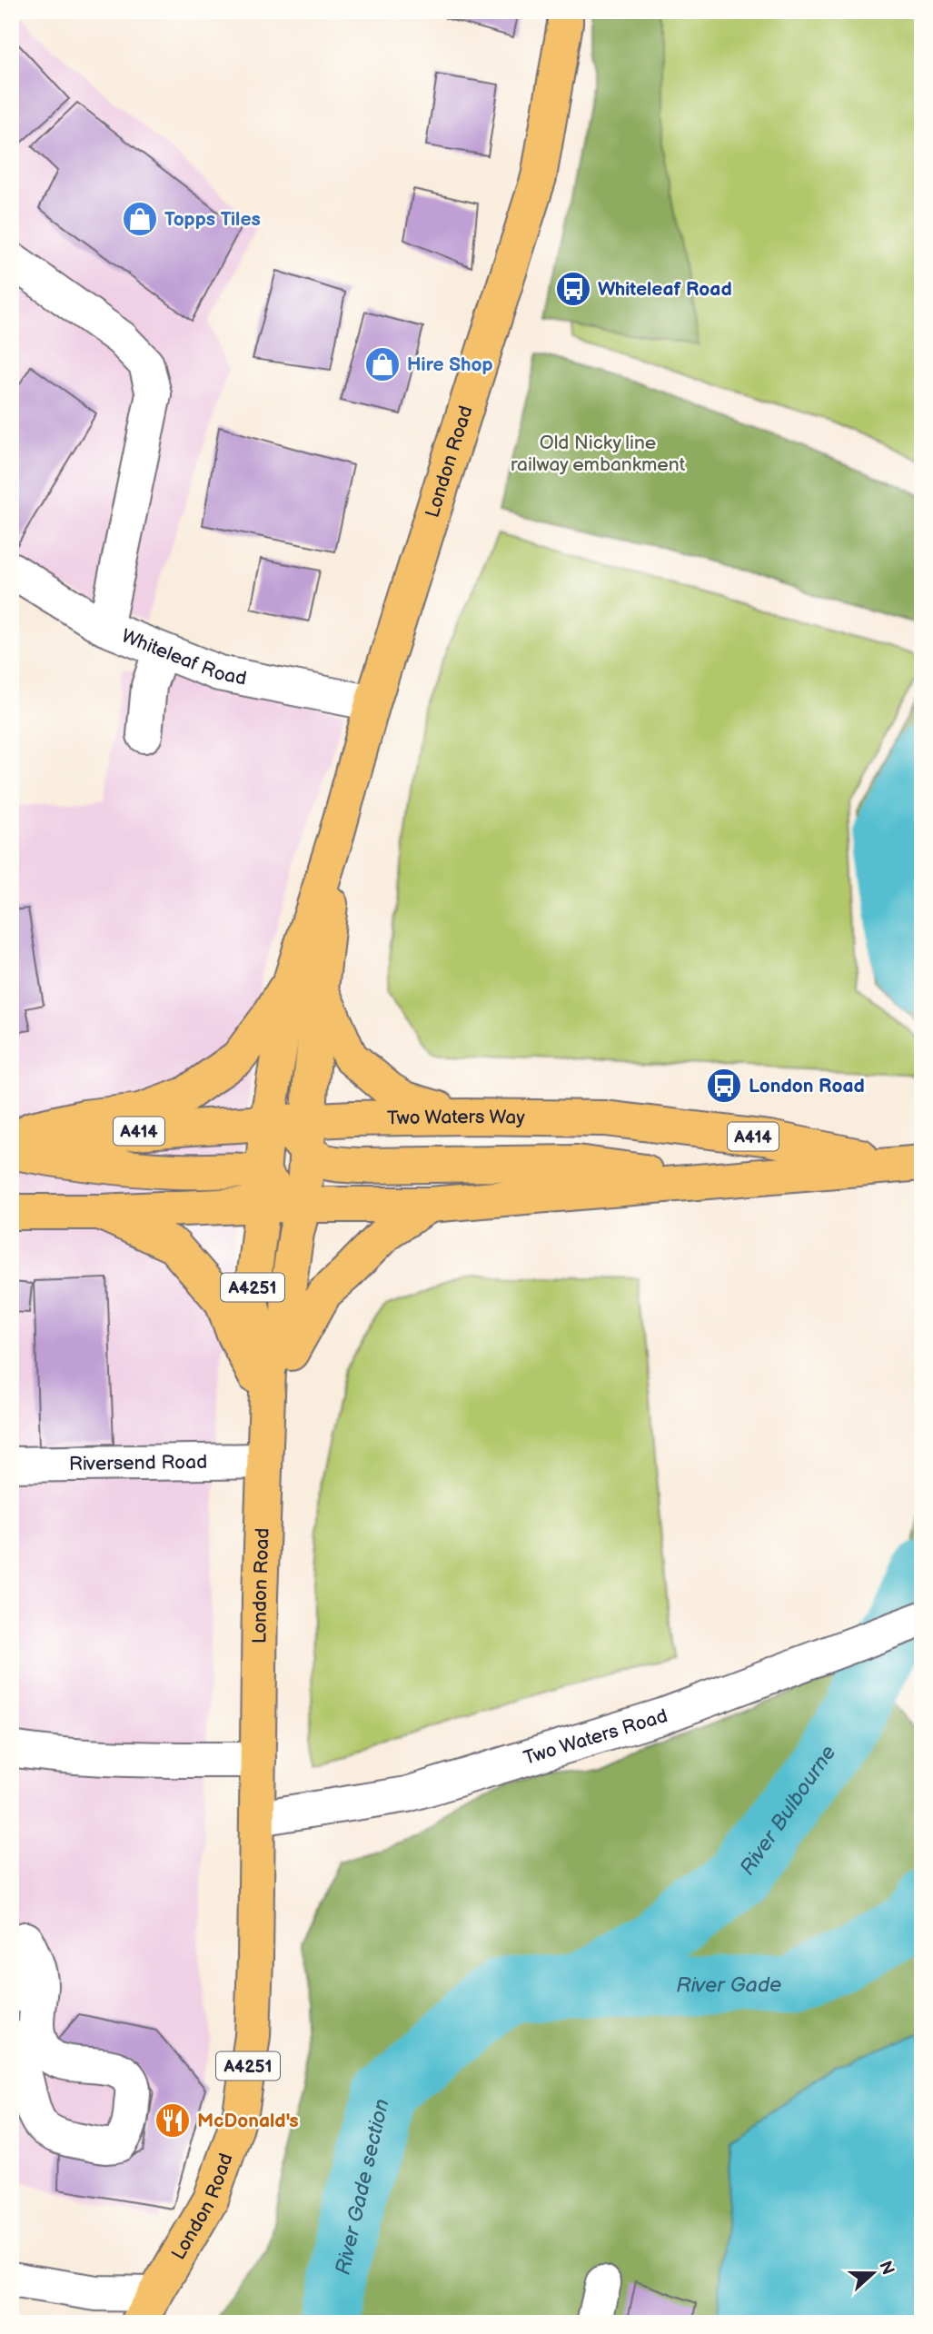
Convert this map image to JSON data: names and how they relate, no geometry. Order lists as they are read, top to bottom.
{
  "streets": {
    "main road": [
      "London Road",
      "Two Waters Way",
      "A414",
      "A4251"
    ],
    "street": ["Whiteleaf Road", "Riversend Road", "Two Waters Road"]
  },
  "crossings": [
    ["London Road", "Whiteleaf Road"],
    ["London Road", "Two Waters Way"],
    ["London Road", "A4251"],
    ["London Road", "Riversend Road"],
    ["London Road", "Two Waters Road"],
    ["Two Waters Way", "A4251"]
  ],
  "water": ["River Bulbourne", "River Gade", "River Gade section"],
  "parks": ["Old Nicky line railway embankment"],
  "places": {
    "shop": ["Topps Tiles", "Hire Shop"],
    "bus stop": ["Whiteleaf Road", "London Road"],
    "restaurant": ["McDonald's"]
  },
  "north": "right"
}
